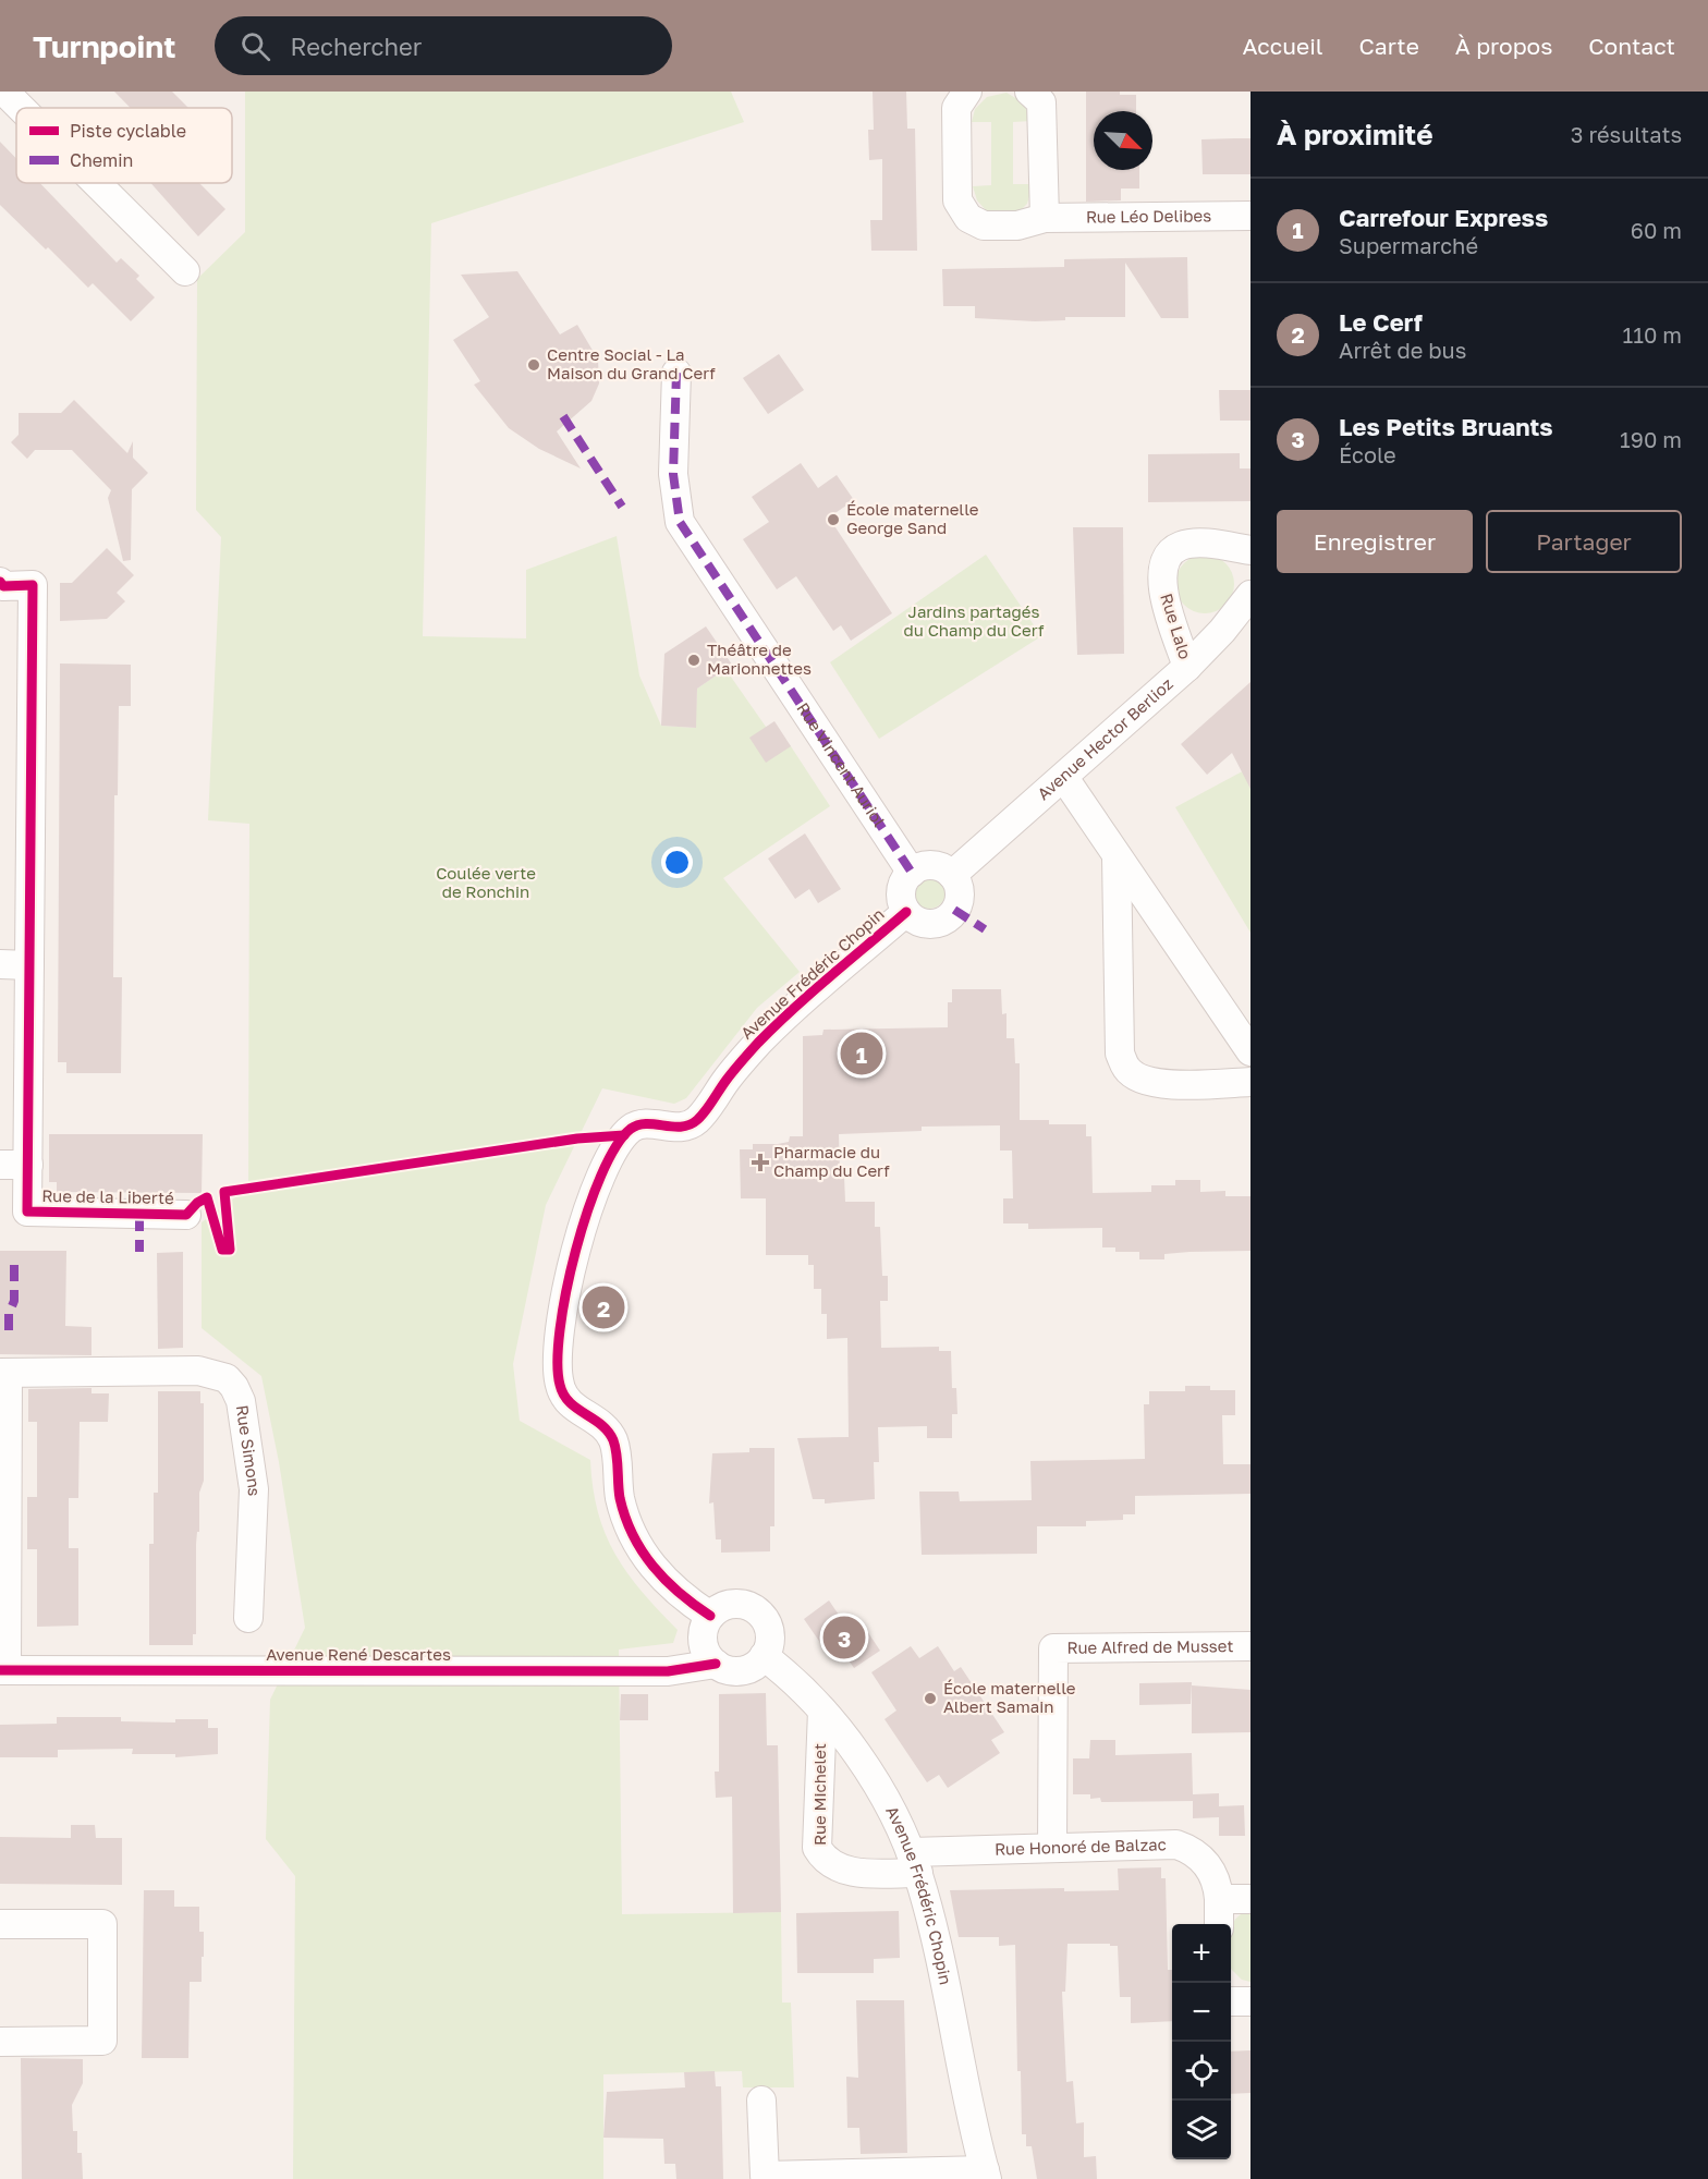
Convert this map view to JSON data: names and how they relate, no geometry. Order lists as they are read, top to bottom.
{
  "streets": {
    "street": [
      "Rue Léo Delibes",
      "Rue Lalo",
      "Avenue Hector Berlioz",
      "Rue Vincent Auriol",
      "Avenue Frédéric Chopin",
      "Rue de la Liberté",
      "Rue Simons",
      "Rue Alfred de Musset",
      "Avenue René Descartes",
      "Rue Michelet",
      "Rue Honoré de Balzac"
    ]
  },
  "crossings": [
    ["Rue Lalo", "Avenue Hector Berlioz"],
    ["Avenue Hector Berlioz", "Rue Vincent Auriol"],
    ["Avenue Hector Berlioz", "Avenue Frédéric Chopin"],
    ["Rue Vincent Auriol", "Avenue Frédéric Chopin"],
    ["Avenue Frédéric Chopin", "Avenue René Descartes"],
    ["Avenue Frédéric Chopin", "Rue Michelet"],
    ["Avenue Frédéric Chopin", "Rue Honoré de Balzac"],
    ["Rue Alfred de Musset", "Rue Honoré de Balzac"],
    ["Rue Michelet", "Rue Honoré de Balzac"]
  ],
  "parks": ["Jardins partagés du Champ du Cerf", "Coulée verte de Ronchin"],
  "places": {
    "other": [
      "Centre Social - La Maison du Grand Cerf",
      "École maternelle George Sand",
      "Théâtre de Marionnettes",
      "École maternelle Albert Samain"
    ],
    "health": ["Pharmacie du Champ du Cerf"]
  },
  "legend": ["Piste cyclable", "Chemin"],
  "north": "bottom right",
  "page": {
    "header": "Turnpoint",
    "search": "Rechercher",
    "nav": [
      "Accueil",
      "Carte",
      "À propos",
      "Contact"
    ],
    "heading": ["À proximité", "3 résultats"],
    "list": [
      {
        "mark": "1",
        "name": "Carrefour Express",
        "note": "Supermarché",
        "value": "60 m"
      },
      {
        "mark": "2",
        "name": "Le Cerf",
        "note": "Arrêt de bus",
        "value": "110 m"
      },
      {
        "mark": "3",
        "name": "Les Petits Bruants",
        "note": "École",
        "value": "190 m"
      }
    ],
    "buttons": ["Enregistrer", "Partager"],
    "pins": ["1", "2", "3"],
    "map_buttons": ["+", "−"]
  }
}
